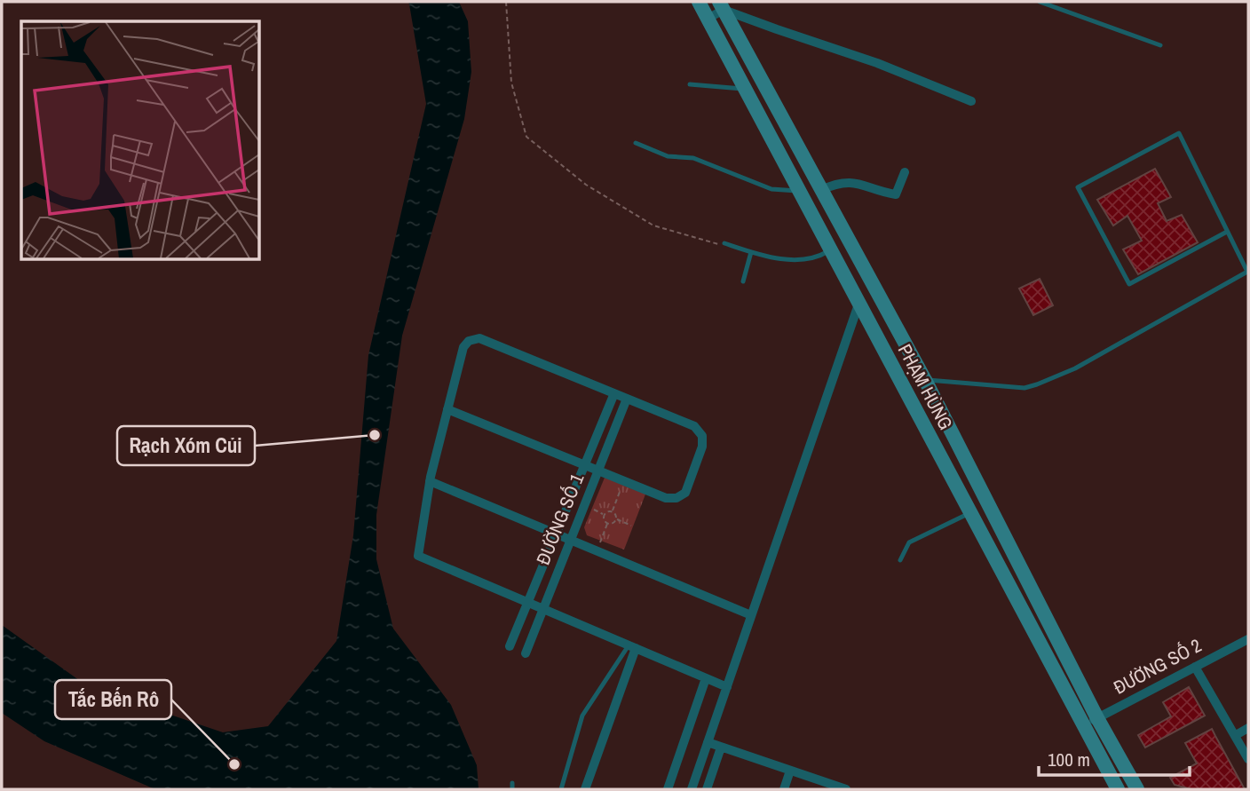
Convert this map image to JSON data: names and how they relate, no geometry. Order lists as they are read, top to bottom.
{
  "streets": {
    "main road": ["PHẠM HÙNG"],
    "street": ["ĐƯỜNG SỐ 1", "ĐƯỜNG SỐ 2"]
  },
  "crossings": [
    ["PHẠM HÙNG", "ĐƯỜNG SỐ 2"]
  ],
  "places": ["Rạch Xóm Củi", "Tắc Bến Rô"],
  "scale_bar": "100 m"
}
